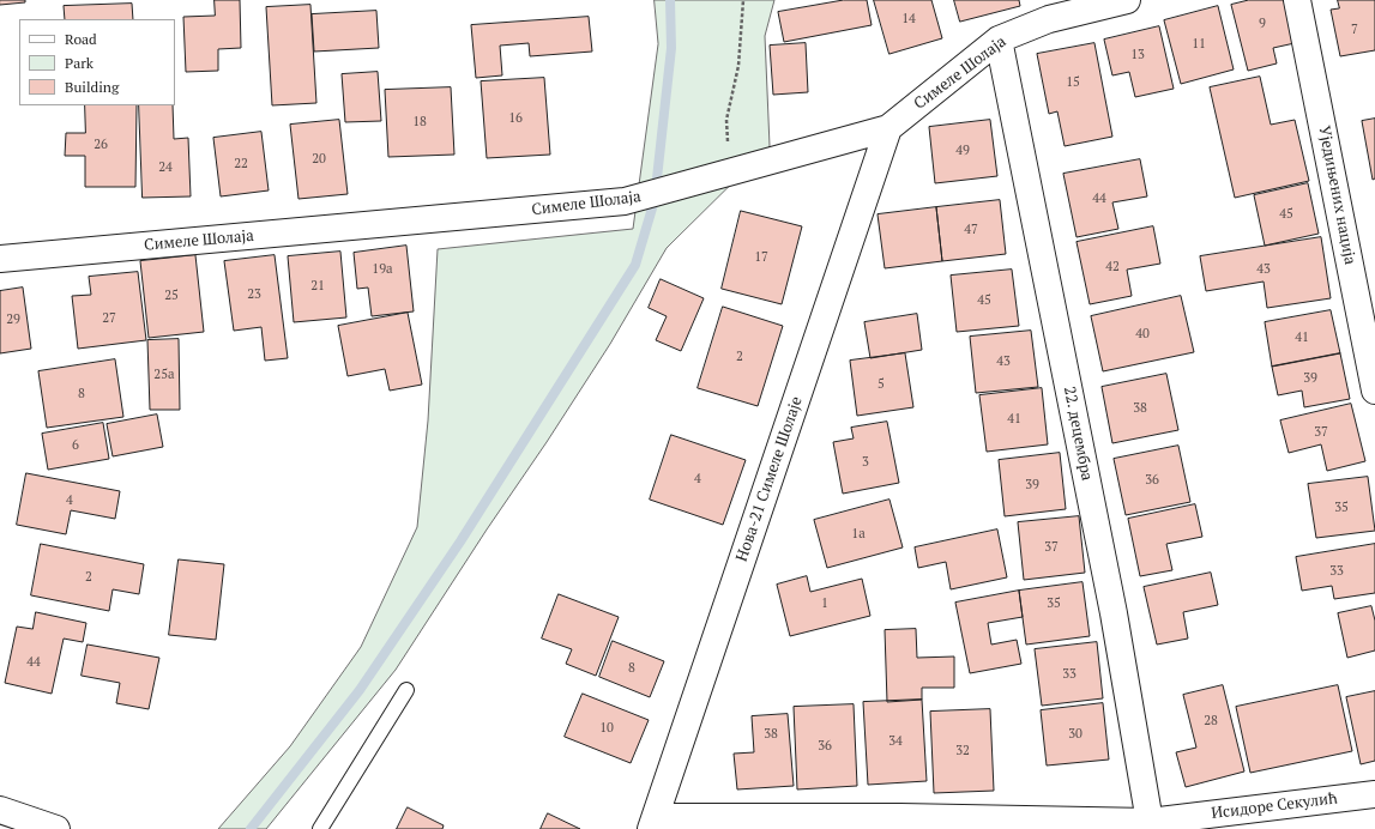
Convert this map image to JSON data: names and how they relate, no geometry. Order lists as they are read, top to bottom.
{
  "streets": {
    "street": [
      "Симеле Шолаја",
      "Уједињених нација",
      "22. децембра",
      "Нова-21 Симеле Шолаје",
      "Исидоре Секулић"
    ]
  },
  "crossings": [
    ["Симеле Шолаја", "22. децембра"],
    ["Симеле Шолаја", "Нова-21 Симеле Шолаје"],
    ["22. децембра", "Исидоре Секулић"],
    ["Нова-21 Симеле Шолаје", "Исидоре Секулић"]
  ],
  "house_numbers": [
    "14",
    "9",
    "7",
    "11",
    "13",
    "15",
    "16",
    "18",
    "26",
    "49",
    "20",
    "22",
    "24",
    "44",
    "45",
    "47",
    "17",
    "42",
    "19a",
    "43",
    "21",
    "23",
    "25",
    "45",
    "27",
    "29",
    "40",
    "41",
    "2",
    "43",
    "25a",
    "39",
    "5",
    "8",
    "38",
    "41",
    "37",
    "6",
    "3",
    "4",
    "36",
    "39",
    "4",
    "35",
    "1a",
    "37",
    "33",
    "2",
    "1",
    "35",
    "44",
    "8",
    "33",
    "28",
    "10",
    "38",
    "30",
    "34",
    "36",
    "32"
  ],
  "legend": ["Road", "Park", "Building"]
}
